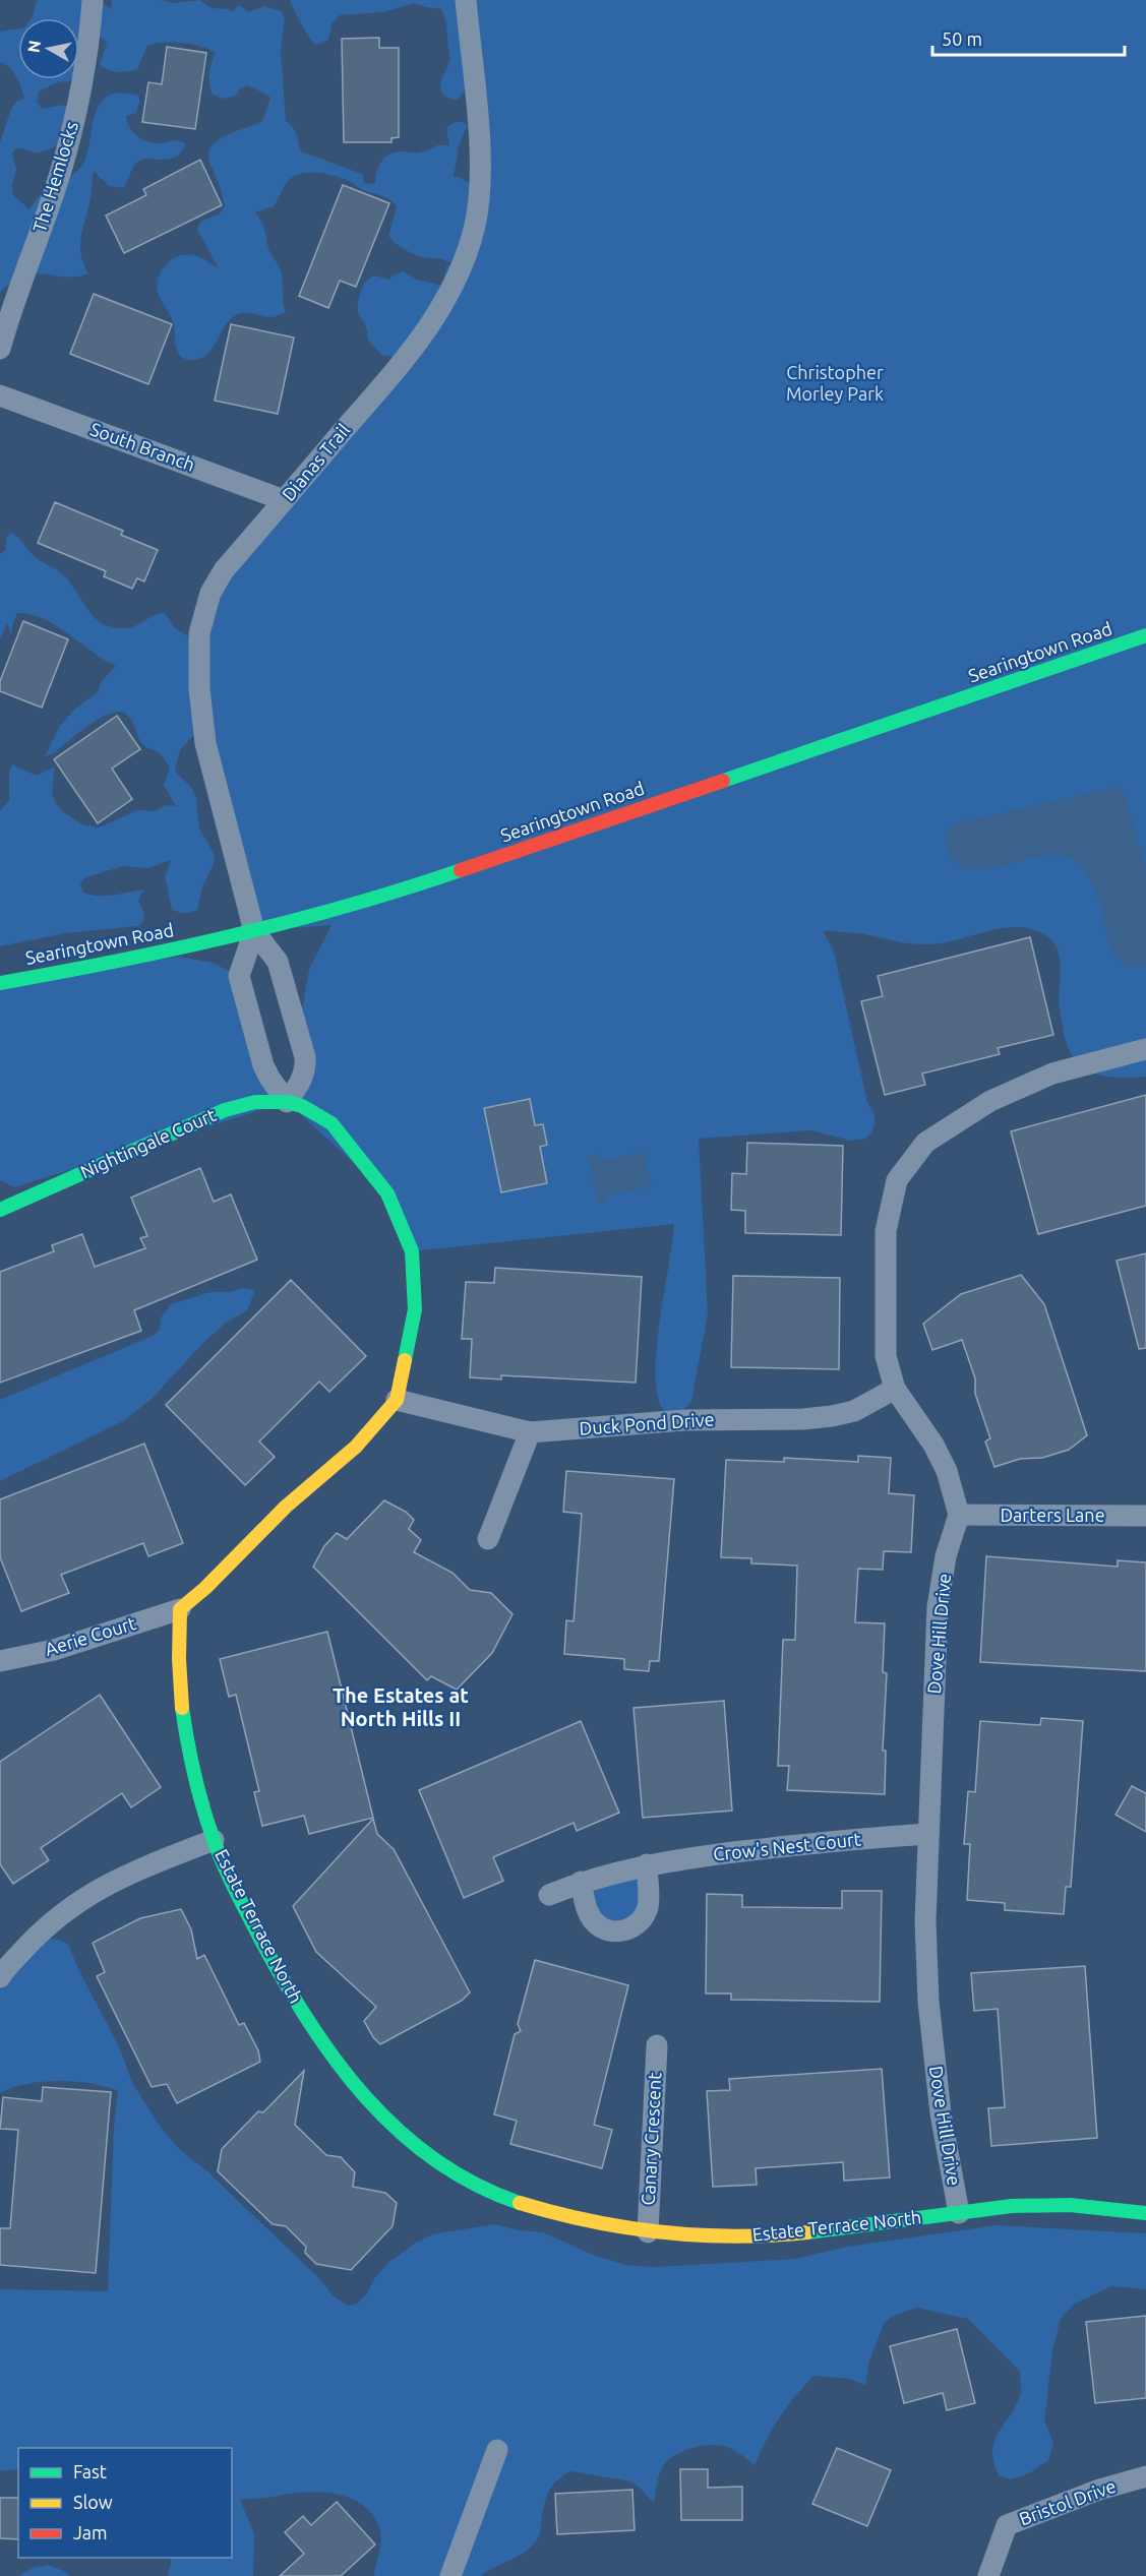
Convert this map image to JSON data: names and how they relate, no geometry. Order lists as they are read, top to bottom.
{
  "streets": {
    "street": [
      "The Hemlocks",
      "South Branch",
      "Dianas Trail",
      "Searingtown Road",
      "Nightingale Court",
      "Duck Pond Drive",
      "Darters Lane",
      "Dove Hill Drive",
      "Aerie Court",
      "Crow's Nest Court",
      "Estate Terrace North",
      "Canary Crescent",
      "Bristol Drive"
    ]
  },
  "crossings": [
    ["South Branch", "Dianas Trail"],
    ["Dianas Trail", "Searingtown Road"],
    ["Darters Lane", "Dove Hill Drive"],
    ["Dove Hill Drive", "Crow's Nest Court"],
    ["Dove Hill Drive", "Estate Terrace North"],
    ["Aerie Court", "Estate Terrace North"],
    ["Estate Terrace North", "Canary Crescent"]
  ],
  "districts": ["The Estates at North Hills II"],
  "parks": ["Christopher Morley Park"],
  "legend": ["Fast", "Slow", "Jam"],
  "scale_bar": "50 m",
  "north": "left"
}
